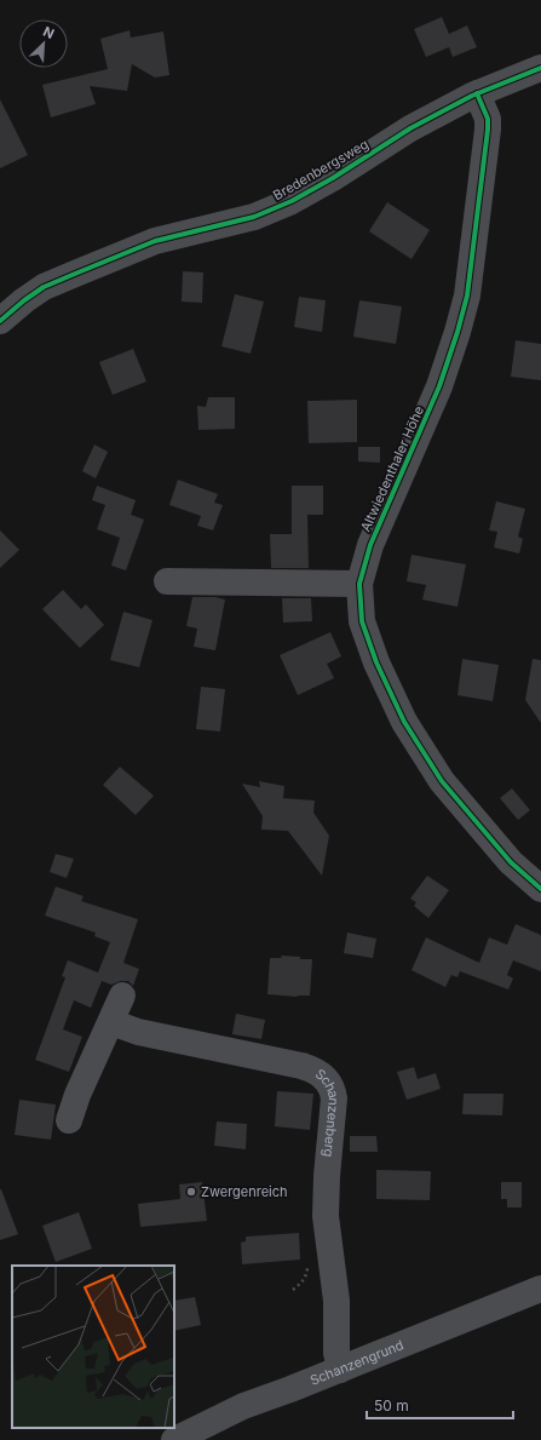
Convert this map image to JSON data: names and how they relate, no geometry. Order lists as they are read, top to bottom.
{
  "streets": {
    "street": [
      "Bredenbergsweg",
      "Altwiedenthaler Höhe",
      "Schanzenberg",
      "Schanzengrund"
    ]
  },
  "crossings": [
    ["Bredenbergsweg", "Altwiedenthaler Höhe"],
    ["Schanzenberg", "Schanzengrund"]
  ],
  "places": ["Zwergenreich"],
  "scale_bar": "50 m",
  "north": "top right"
}
